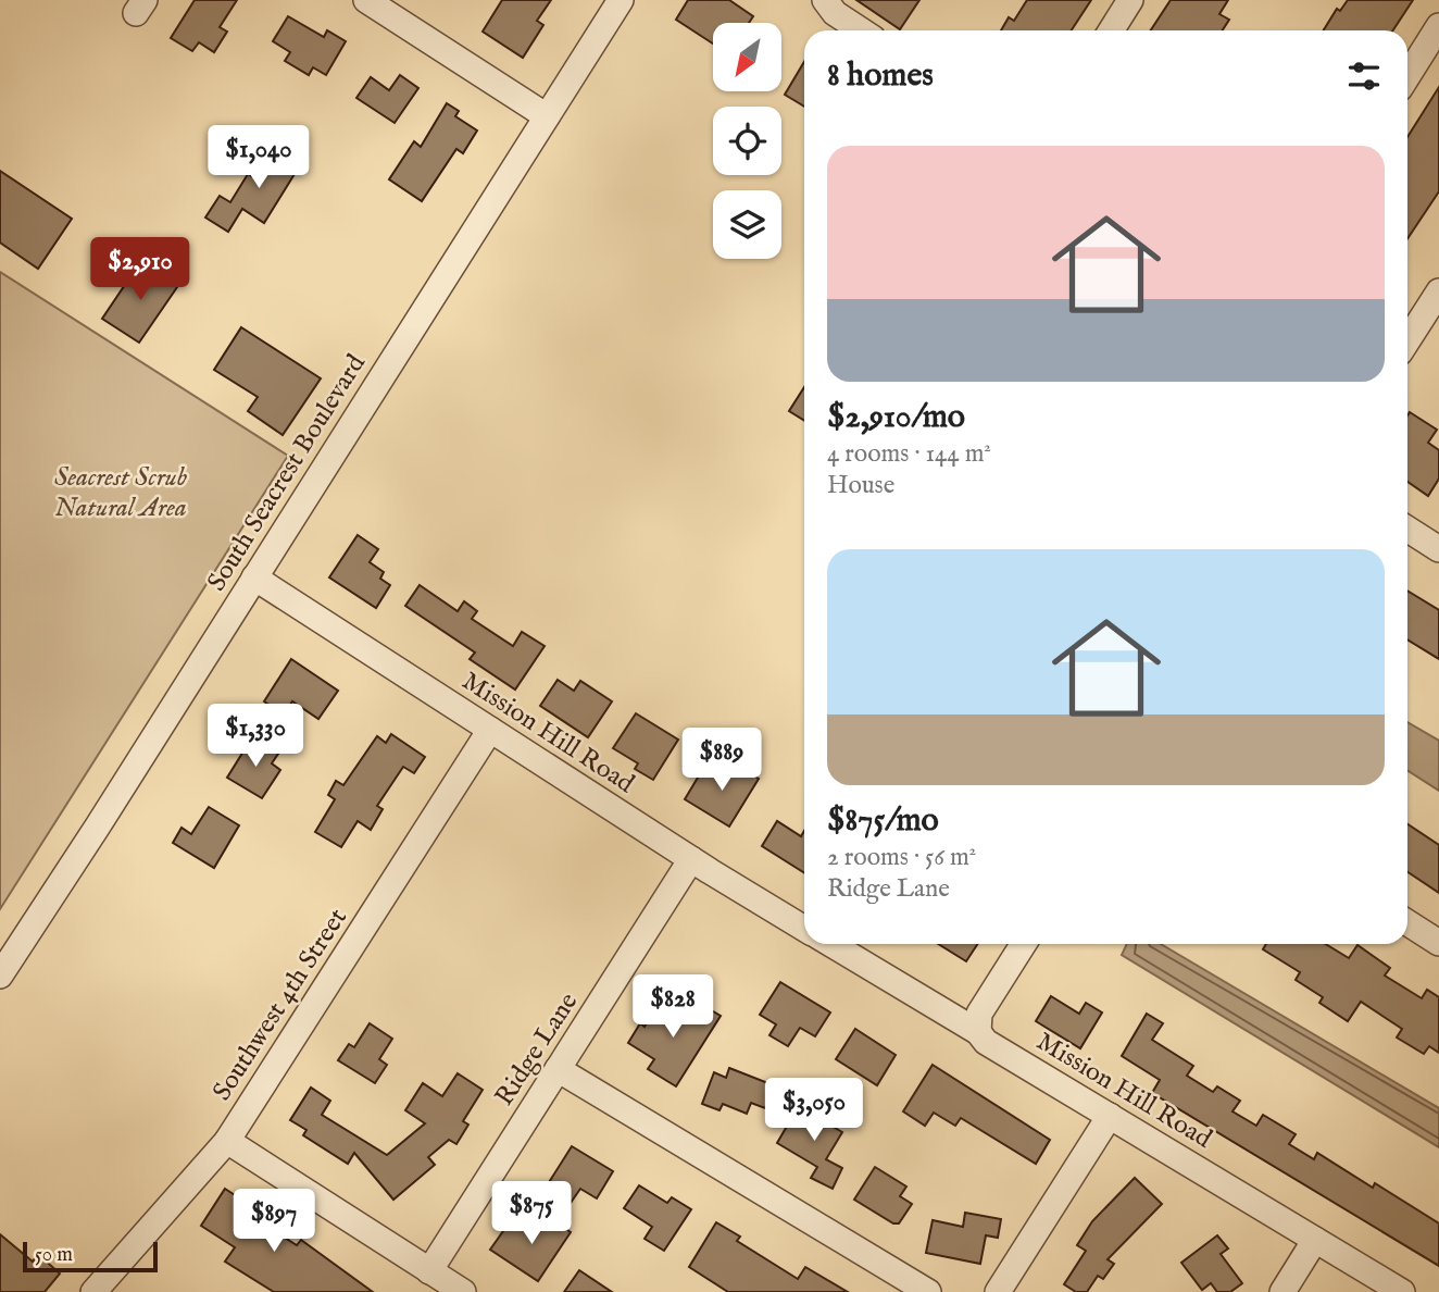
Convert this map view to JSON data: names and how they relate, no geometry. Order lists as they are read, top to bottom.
{
  "streets": {
    "street": [
      "South Seacrest Boulevard",
      "Mission Hill Road",
      "Southwest 4th Street",
      "Ridge Lane"
    ]
  },
  "crossings": [
    ["South Seacrest Boulevard", "Mission Hill Road"],
    ["Mission Hill Road", "Southwest 4th Street"],
    ["Mission Hill Road", "Ridge Lane"]
  ],
  "parks": ["Seacrest Scrub Natural Area"],
  "scale_bar": "50 m",
  "north": "bottom left",
  "page": {
    "heading": "8 homes",
    "list": [
      {
        "name": "$2,910/mo",
        "note": "4 rooms · 144 m² · House"
      },
      {
        "name": "$875/mo",
        "note": "2 rooms · 56 m² · Ridge Lane"
      }
    ],
    "price": [
      "$1,040",
      "$2,910",
      "$1,330",
      "$889",
      "$828",
      "$3,050",
      "$875",
      "$897"
    ],
    "scale": "50 m"
  }
}
